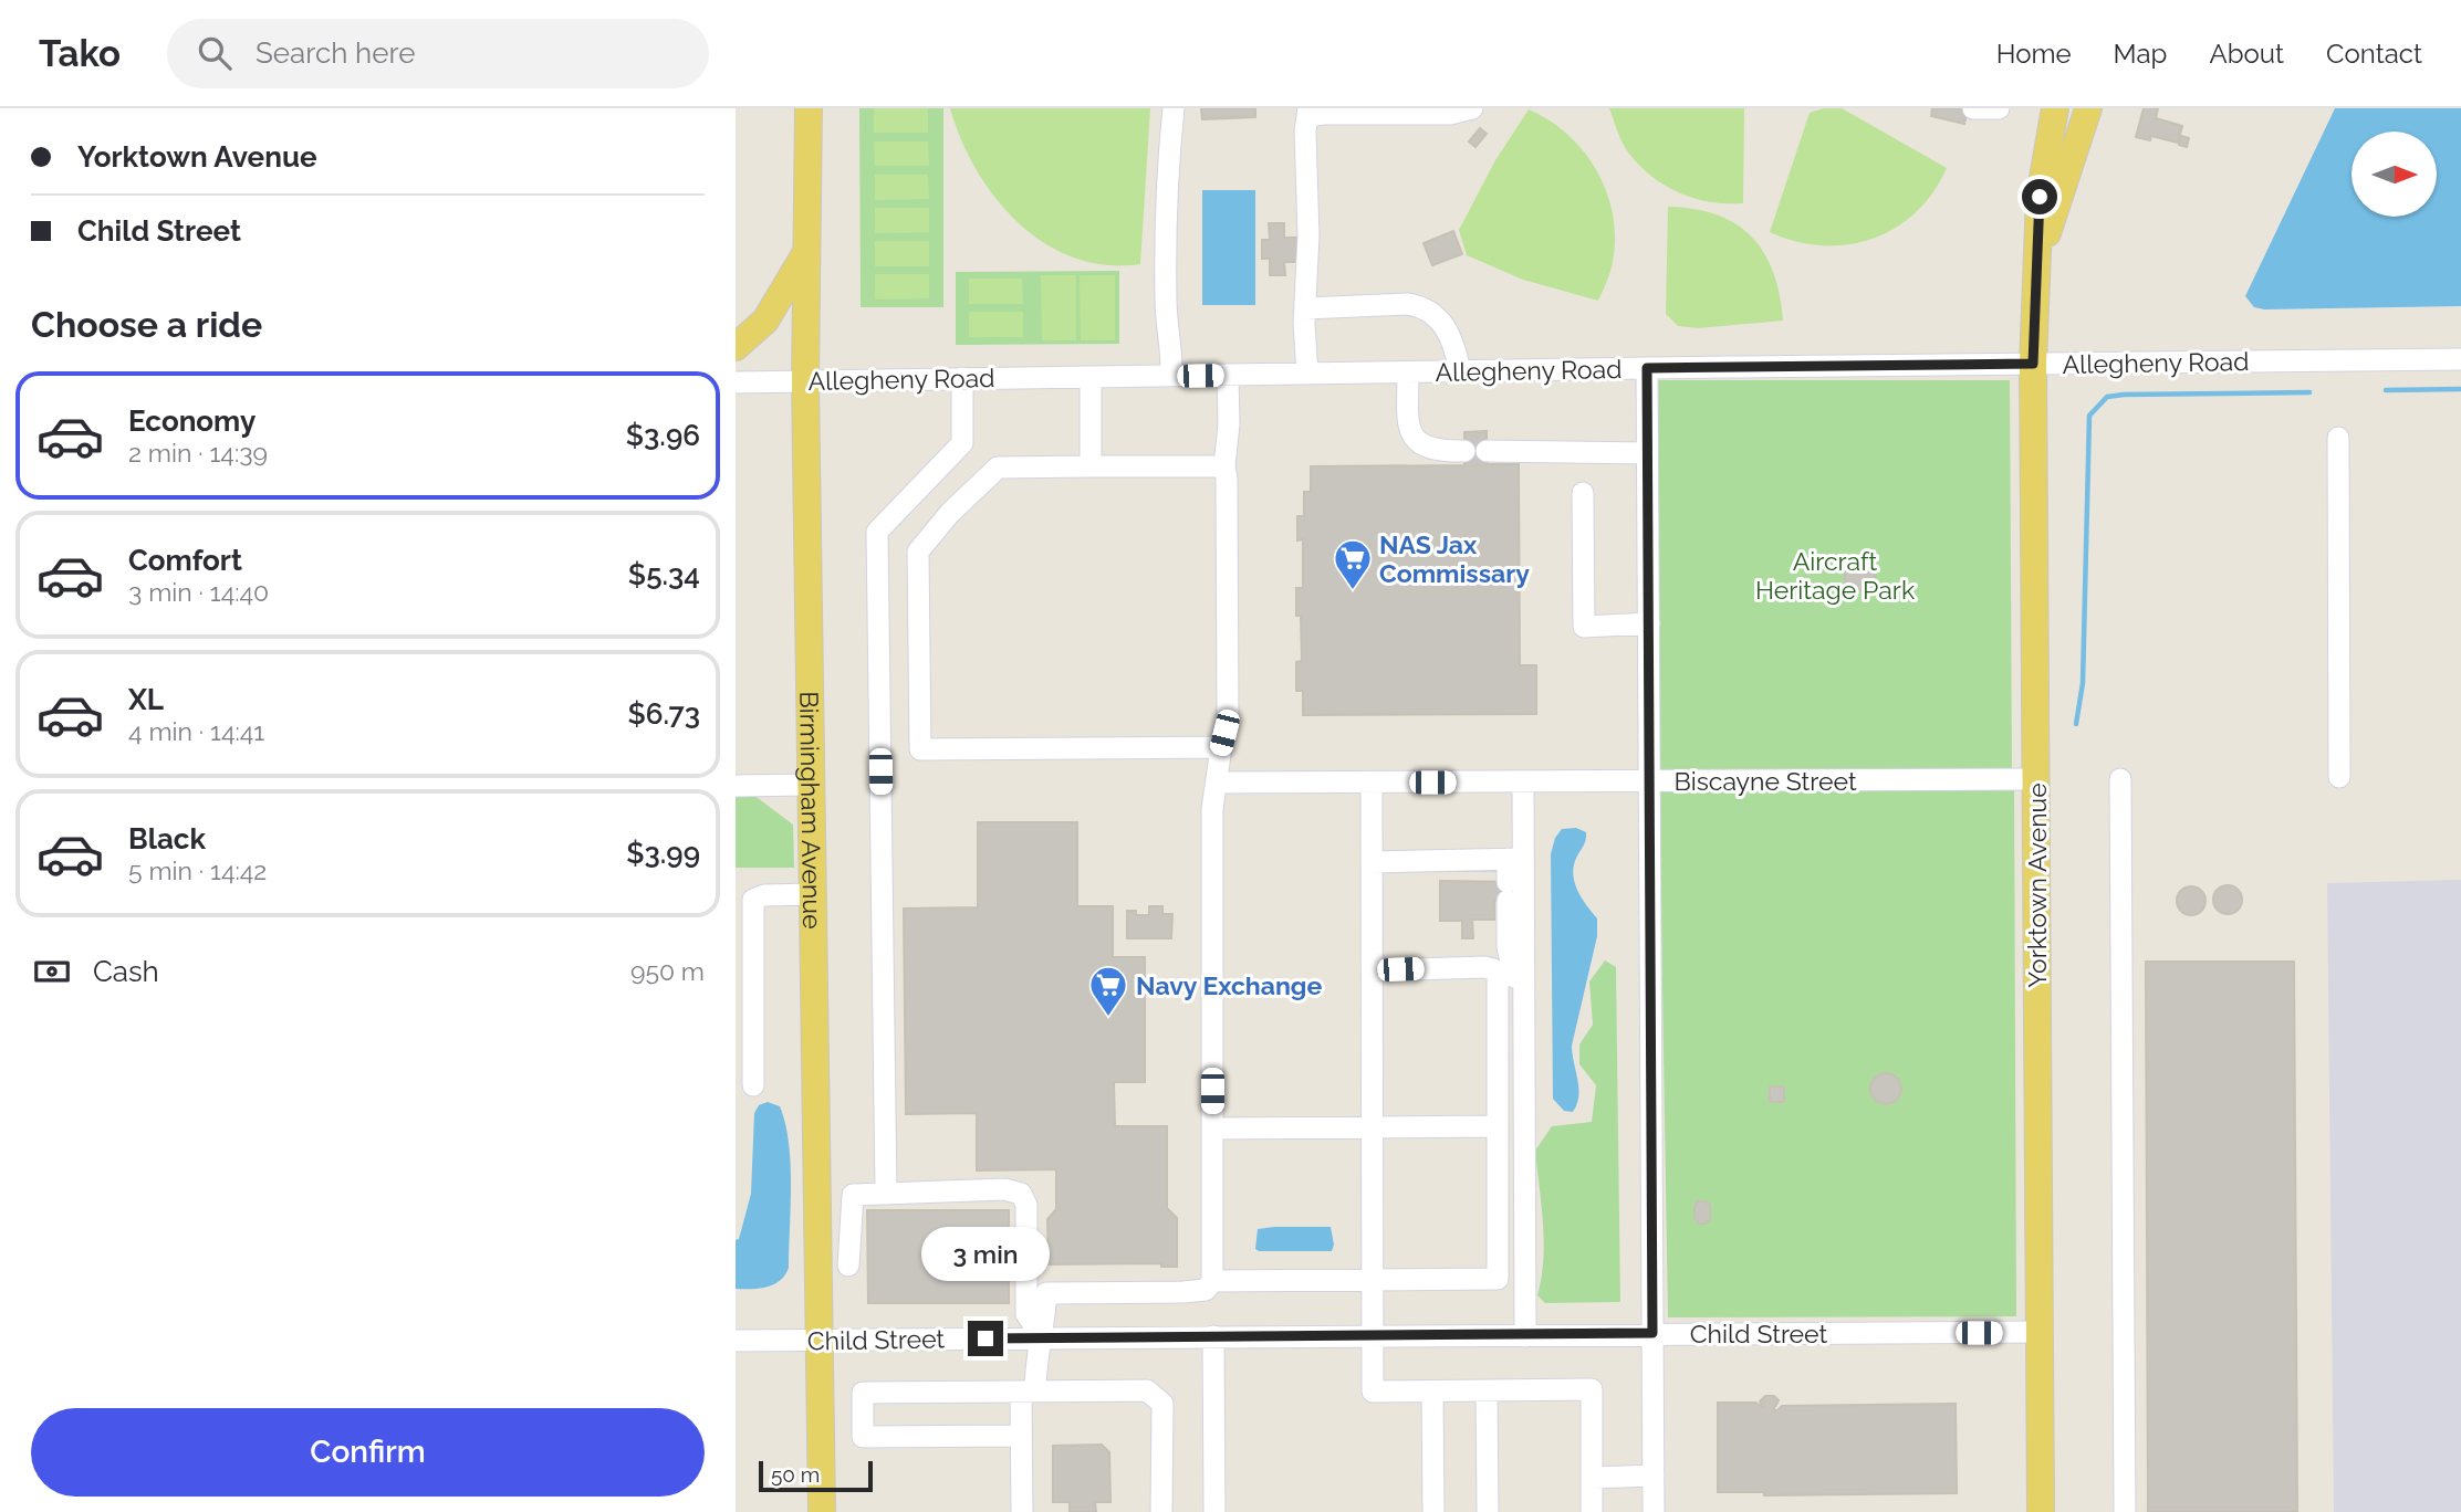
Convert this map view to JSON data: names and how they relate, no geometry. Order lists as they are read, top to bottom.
{
  "streets": {
    "main road": ["Birmingham Avenue", "Yorktown Avenue"],
    "street": ["Allegheny Road", "Biscayne Street", "Child Street"]
  },
  "crossings": [
    ["Allegheny Road", "Birmingham Avenue"],
    ["Allegheny Road", "Yorktown Avenue"],
    ["Biscayne Street", "Yorktown Avenue"],
    ["Birmingham Avenue", "Child Street"],
    ["Yorktown Avenue", "Child Street"]
  ],
  "parks": ["Aircraft Heritage Park"],
  "places": {
    "supermarket": ["NAS Jax Commissary", "Navy Exchange"]
  },
  "scale_bar": "50 m",
  "north": "right",
  "page": {
    "header": "Tako",
    "search": "Search here",
    "nav": [
      "Home",
      "Map",
      "About",
      "Contact"
    ],
    "banner": ["Yorktown Avenue", "Child Street"],
    "heading": "Choose a ride",
    "list": [
      {
        "name": "Economy",
        "note": "2 min · 14:39",
        "value": "$3.96"
      },
      {
        "name": "Comfort",
        "note": "3 min · 14:40",
        "value": "$5.34"
      },
      {
        "name": "XL",
        "note": "4 min · 14:41",
        "value": "$6.73"
      },
      {
        "name": "Black",
        "note": "5 min · 14:42",
        "value": "$3.99"
      }
    ],
    "pay": ["Cash", "950 m"],
    "bubble": "3 min",
    "buttons": "Confirm",
    "scale": "50 m"
  }
}
